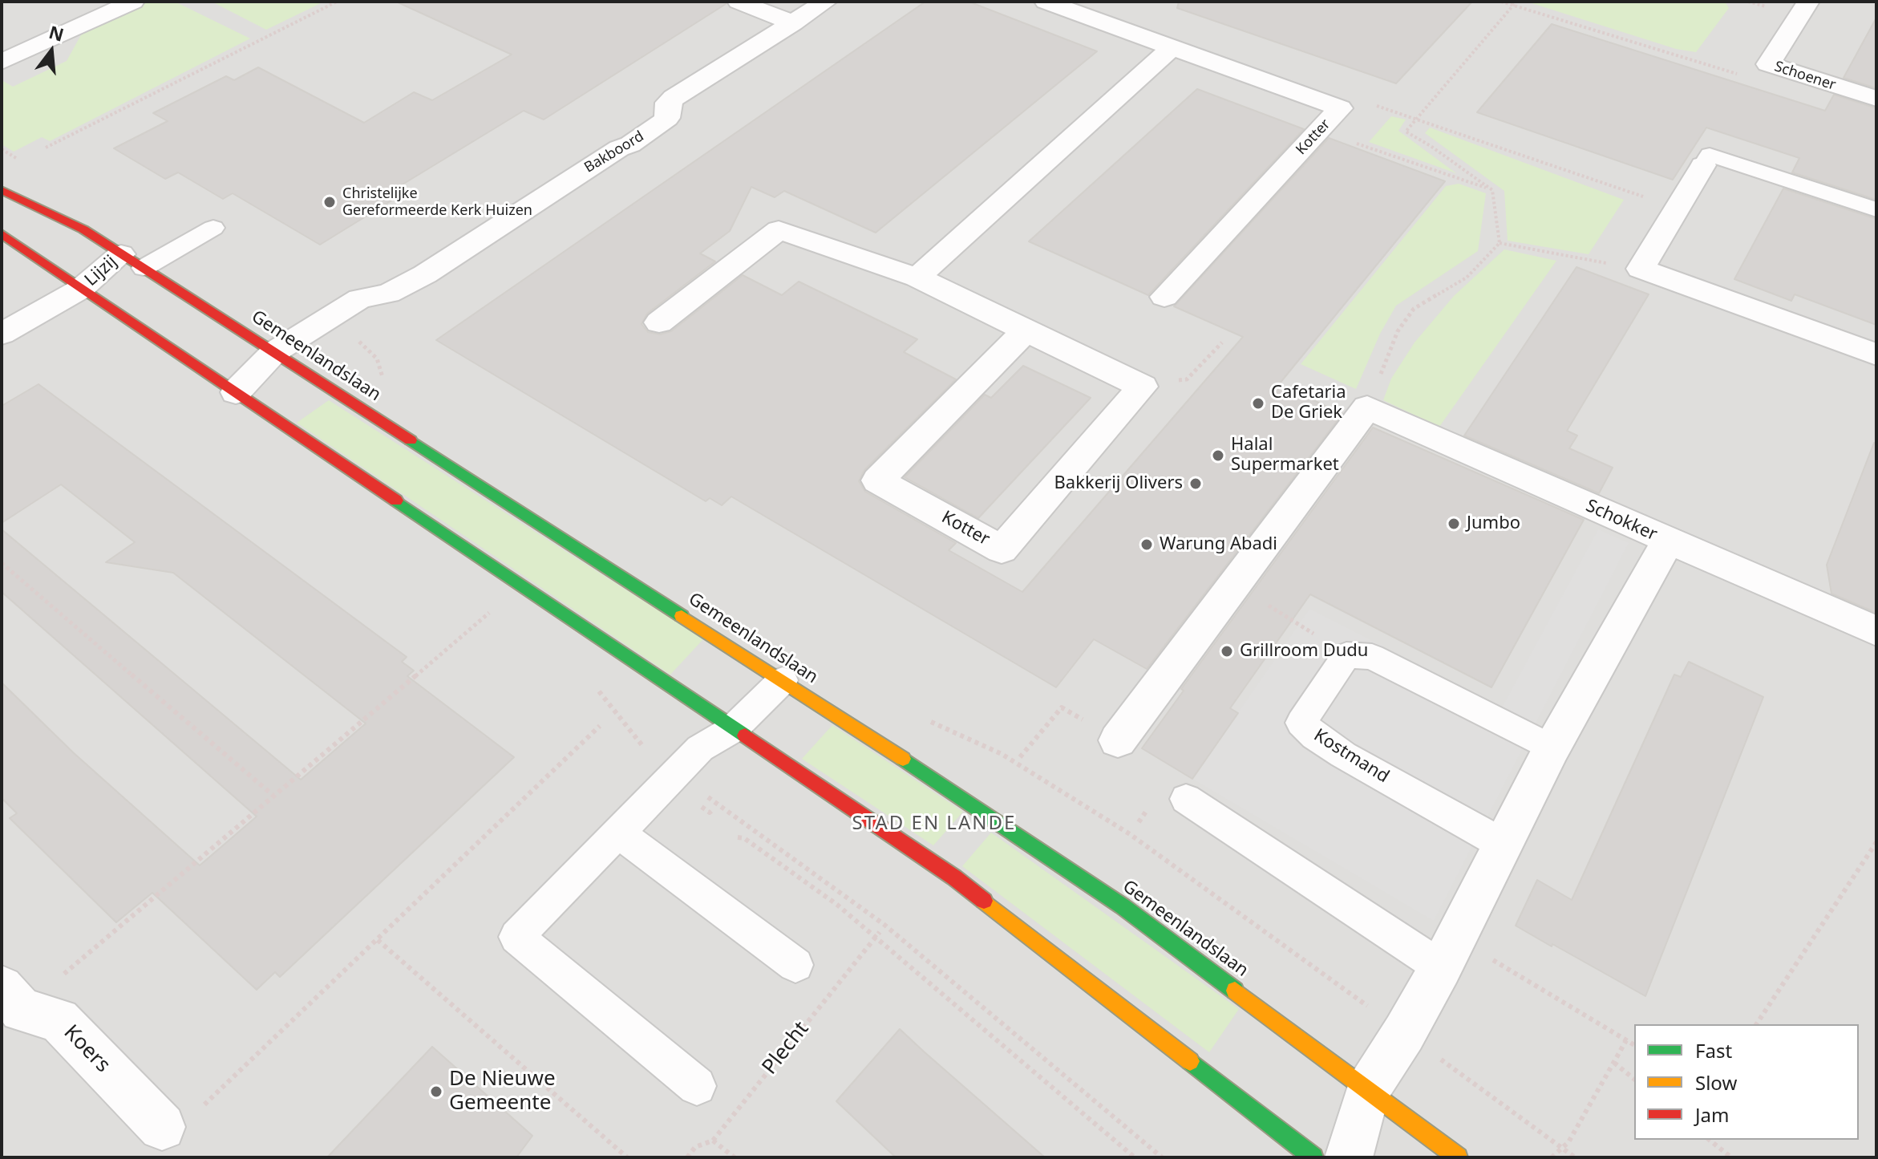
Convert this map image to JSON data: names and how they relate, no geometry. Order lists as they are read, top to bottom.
{
  "streets": {
    "street": [
      "Schoener",
      "Kotter",
      "Bakboord",
      "Lijzij",
      "Gemeenlandslaan",
      "Schokker",
      "Koers"
    ],
    "lane": ["Kostmand"],
    "path": ["Plecht"]
  },
  "crossings": [
    ["Bakboord", "Gemeenlandslaan"],
    ["Lijzij", "Gemeenlandslaan"]
  ],
  "districts": ["STAD EN LANDE"],
  "places": [
    "Christelijke Gereformeerde Kerk Huizen",
    "Cafetaria De Griek",
    "Halal Supermarket",
    "Bakkerij Olivers",
    "Jumbo",
    "Warung Abadi",
    "Grillroom Dudu",
    "De Nieuwe Gemeente"
  ],
  "legend": ["Fast", "Slow", "Jam"],
  "north": "top"
}
